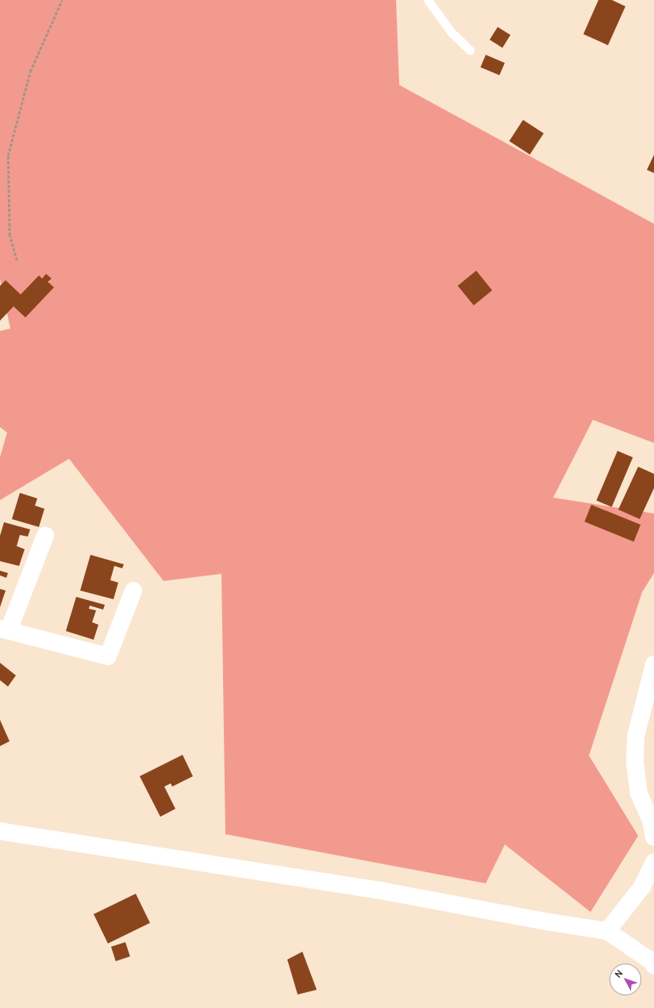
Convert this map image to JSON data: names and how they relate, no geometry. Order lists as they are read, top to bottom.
{
  "north": "top left"
}
